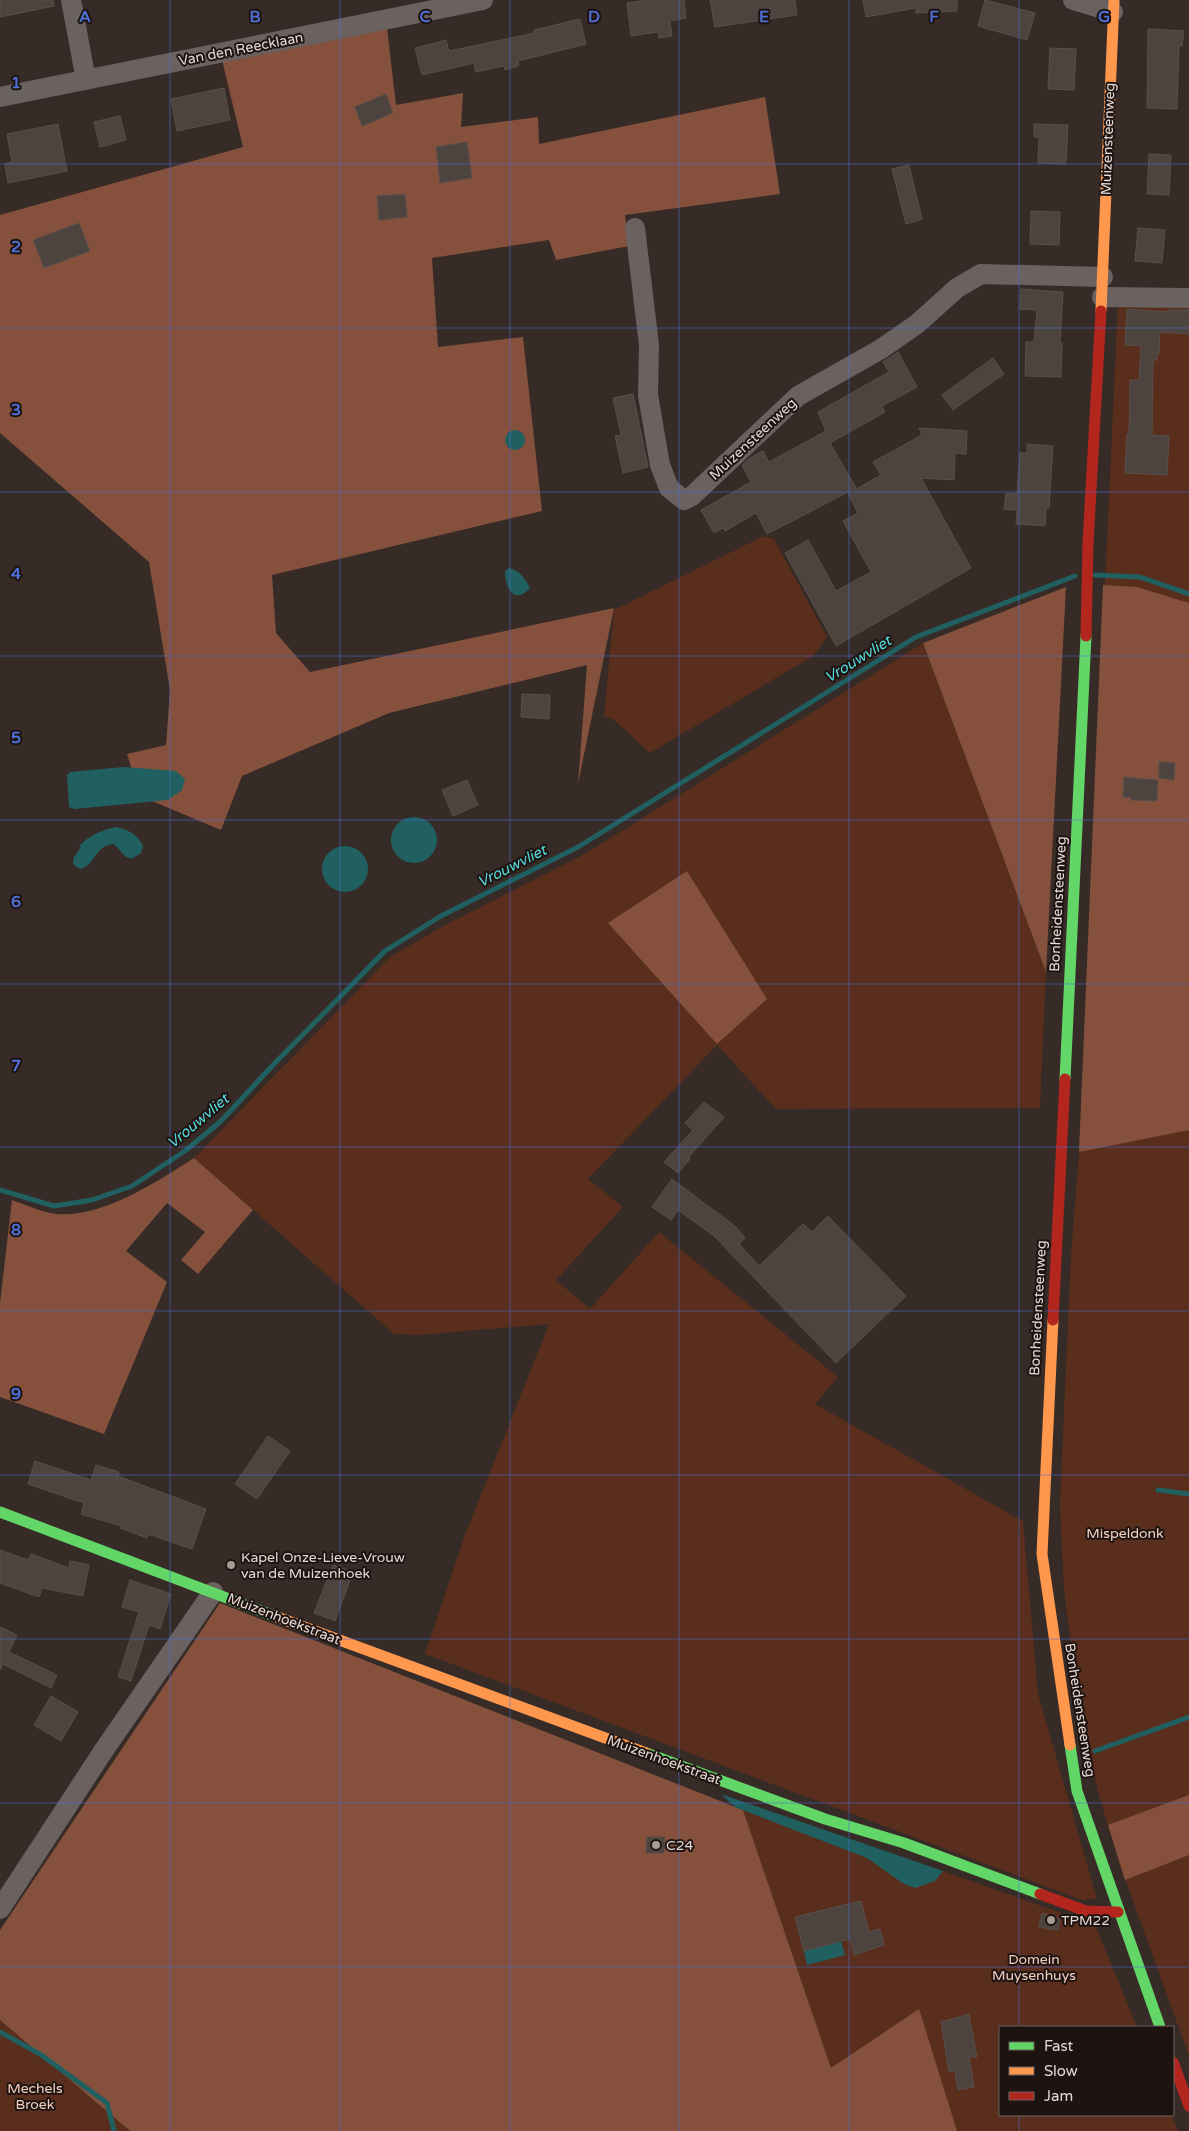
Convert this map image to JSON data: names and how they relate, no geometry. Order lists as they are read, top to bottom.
{
  "streets": {
    "street": [
      "Van den Reecklaan",
      "Muizensteenweg",
      "Bonheidensteenweg",
      "Muizenhoekstraat"
    ]
  },
  "crossings": [
    ["Muizensteenweg", "Bonheidensteenweg"],
    ["Bonheidensteenweg", "Muizenhoekstraat"]
  ],
  "water": ["Vrouwvliet"],
  "parks": ["Mispeldonk", "Domein Muysenhuys", "Mechels Broek"],
  "places": ["Kapel Onze-Lieve-Vrouw van de Muizenhoek", "C24", "TPM22"],
  "legend": ["Fast", "Slow", "Jam"],
  "grid": {
    "columns": [
      "A",
      "B",
      "C",
      "D",
      "E",
      "F",
      "G"
    ],
    "rows": [
      "1",
      "2",
      "3",
      "4",
      "5",
      "6",
      "7",
      "8",
      "9"
    ]
  }
}
